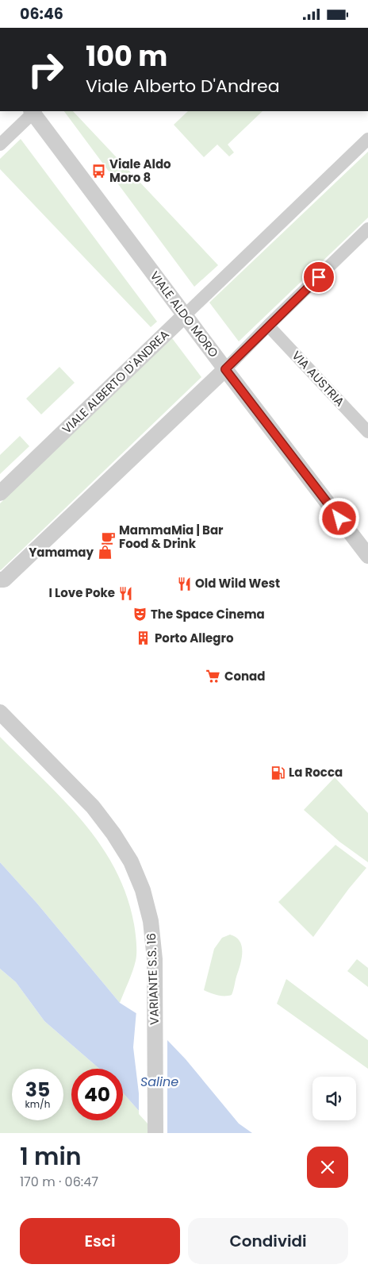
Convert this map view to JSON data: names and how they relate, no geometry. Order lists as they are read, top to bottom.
{
  "streets": {
    "street": [
      "VIALE ALDO MORO",
      "VIA AUSTRIA",
      "VIALE ALBERTO D'ANDREA",
      "VARIANTE S.S. 16"
    ]
  },
  "crossings": [
    ["VIALE ALDO MORO", "VIALE ALBERTO D'ANDREA"]
  ],
  "water": ["Saline"],
  "places": {
    "bus stop": ["Viale Aldo Moro 8"],
    "cafe": ["MammaMia | Bar Food & Drink"],
    "shop": ["Yamamay"],
    "restaurant": ["Old Wild West", "I Love Poke"],
    "theatre": ["The Space Cinema"],
    "building": ["Porto Allegro"],
    "supermarket": ["Conad"],
    "fuel station": ["La Rocca"]
  },
  "page": {
    "status": "06:46",
    "turn": ["100 m", "Viale Alberto D'Andrea"],
    "speed": "35 km/h",
    "limit": "40",
    "heading": ["1 min", "170 m · 06:47"],
    "buttons": ["Esci", "Condividi"]
  }
}
